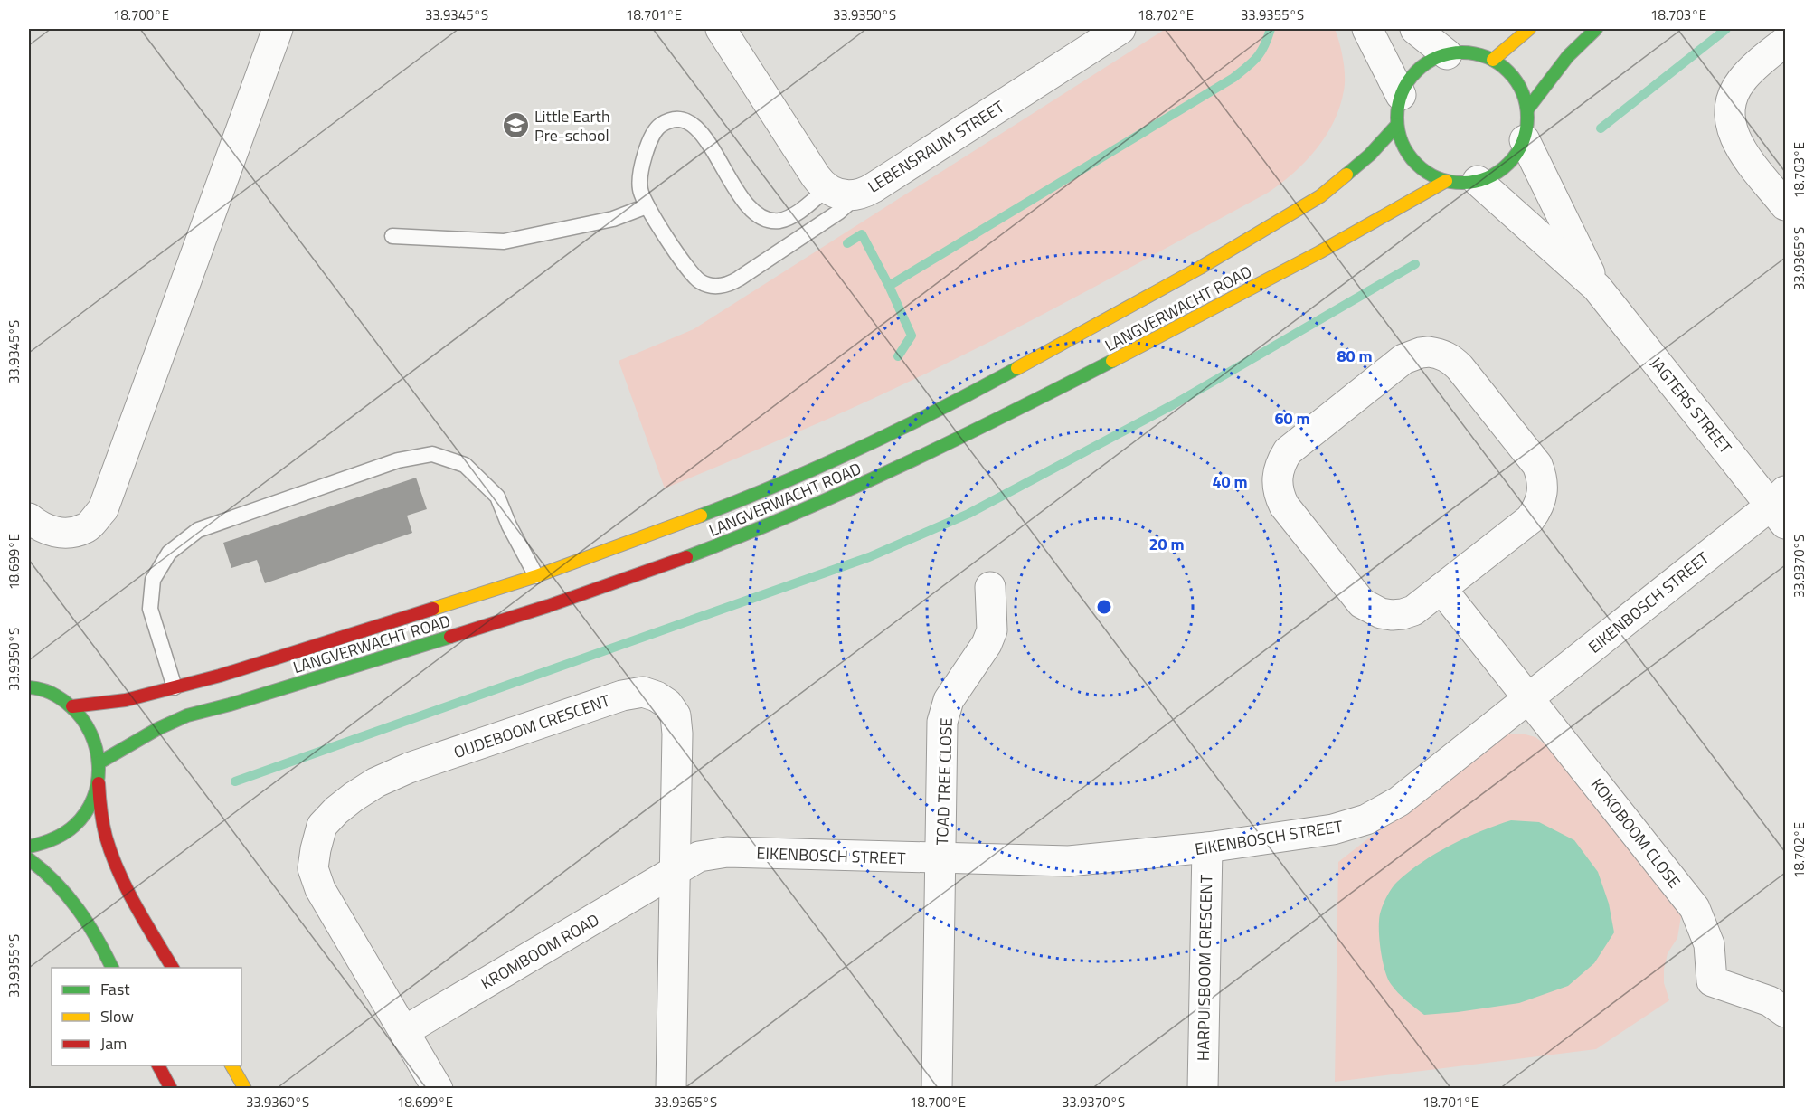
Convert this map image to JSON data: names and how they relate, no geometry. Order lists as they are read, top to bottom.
{
  "streets": {
    "street": [
      "LEBENSRAUM STREET",
      "LANGVERWACHT ROAD",
      "JAGTERS STREET",
      "EIKENBOSCH STREET",
      "OUDEBOOM CRESCENT",
      "TOAD TREE CLOSE",
      "KOKOBOOM CLOSE",
      "KROMBOOM ROAD",
      "HARPUISBOOM CRESCENT"
    ]
  },
  "crossings": [
    ["LANGVERWACHT ROAD", "JAGTERS STREET"],
    ["JAGTERS STREET", "EIKENBOSCH STREET"],
    ["EIKENBOSCH STREET", "OUDEBOOM CRESCENT"],
    ["EIKENBOSCH STREET", "TOAD TREE CLOSE"],
    ["EIKENBOSCH STREET", "KOKOBOOM CLOSE"],
    ["EIKENBOSCH STREET", "KROMBOOM ROAD"],
    ["EIKENBOSCH STREET", "HARPUISBOOM CRESCENT"],
    ["OUDEBOOM CRESCENT", "KROMBOOM ROAD"]
  ],
  "places": {
    "school or university": ["Little Earth Pre-school"]
  },
  "legend": ["Fast", "Slow", "Jam"],
  "coordinates": [
    "18.700°E",
    "33.9345°S",
    "18.701°E",
    "33.9350°S",
    "18.702°E",
    "33.9355°S",
    "18.703°E",
    "33.9365°S",
    "18.699°E",
    "33.9370°S",
    "33.9360°S"
  ],
  "rings": [
    "80 m",
    "60 m",
    "40 m",
    "20 m"
  ]
}
